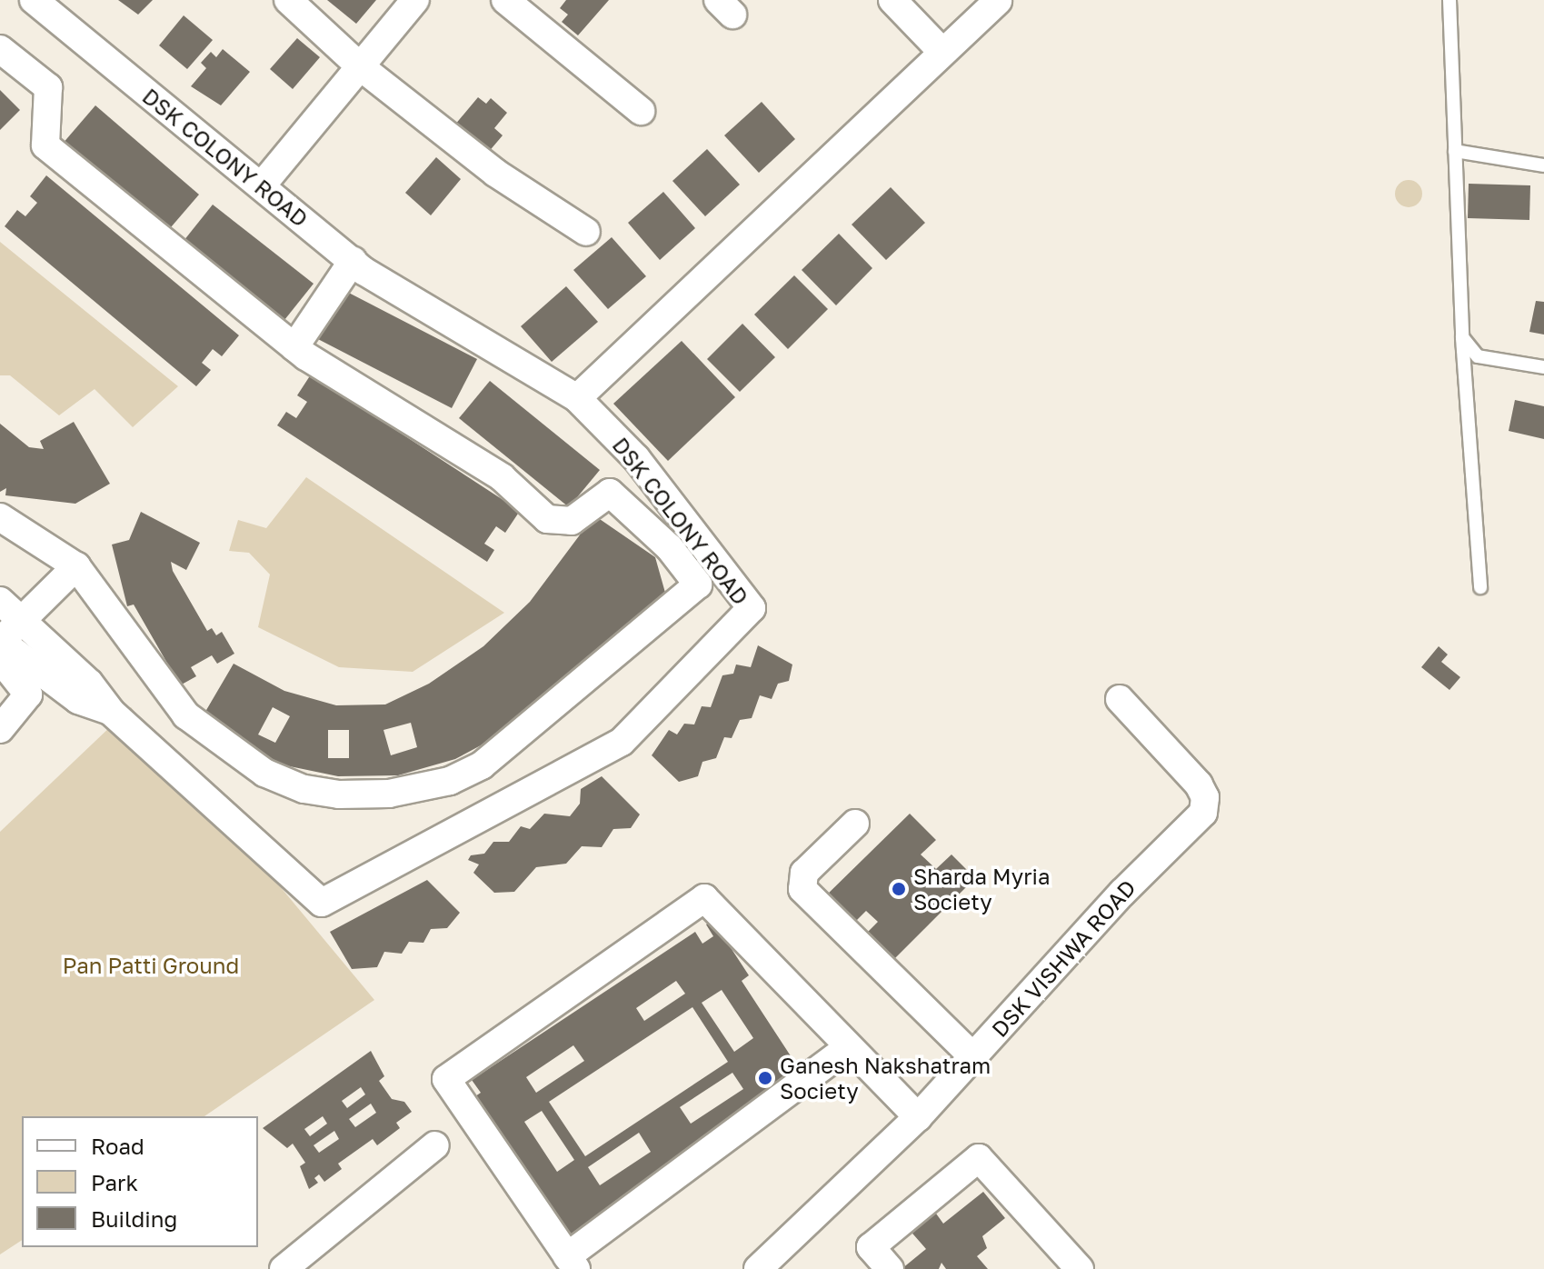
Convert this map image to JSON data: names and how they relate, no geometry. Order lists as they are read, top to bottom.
{
  "streets": {
    "street": ["DSK COLONY ROAD", "DSK VISHWA ROAD"]
  },
  "parks": ["Pan Patti Ground"],
  "places": ["Sharda Myria Society", "Ganesh Nakshatram Society"],
  "legend": ["Road", "Park", "Building"]
}
